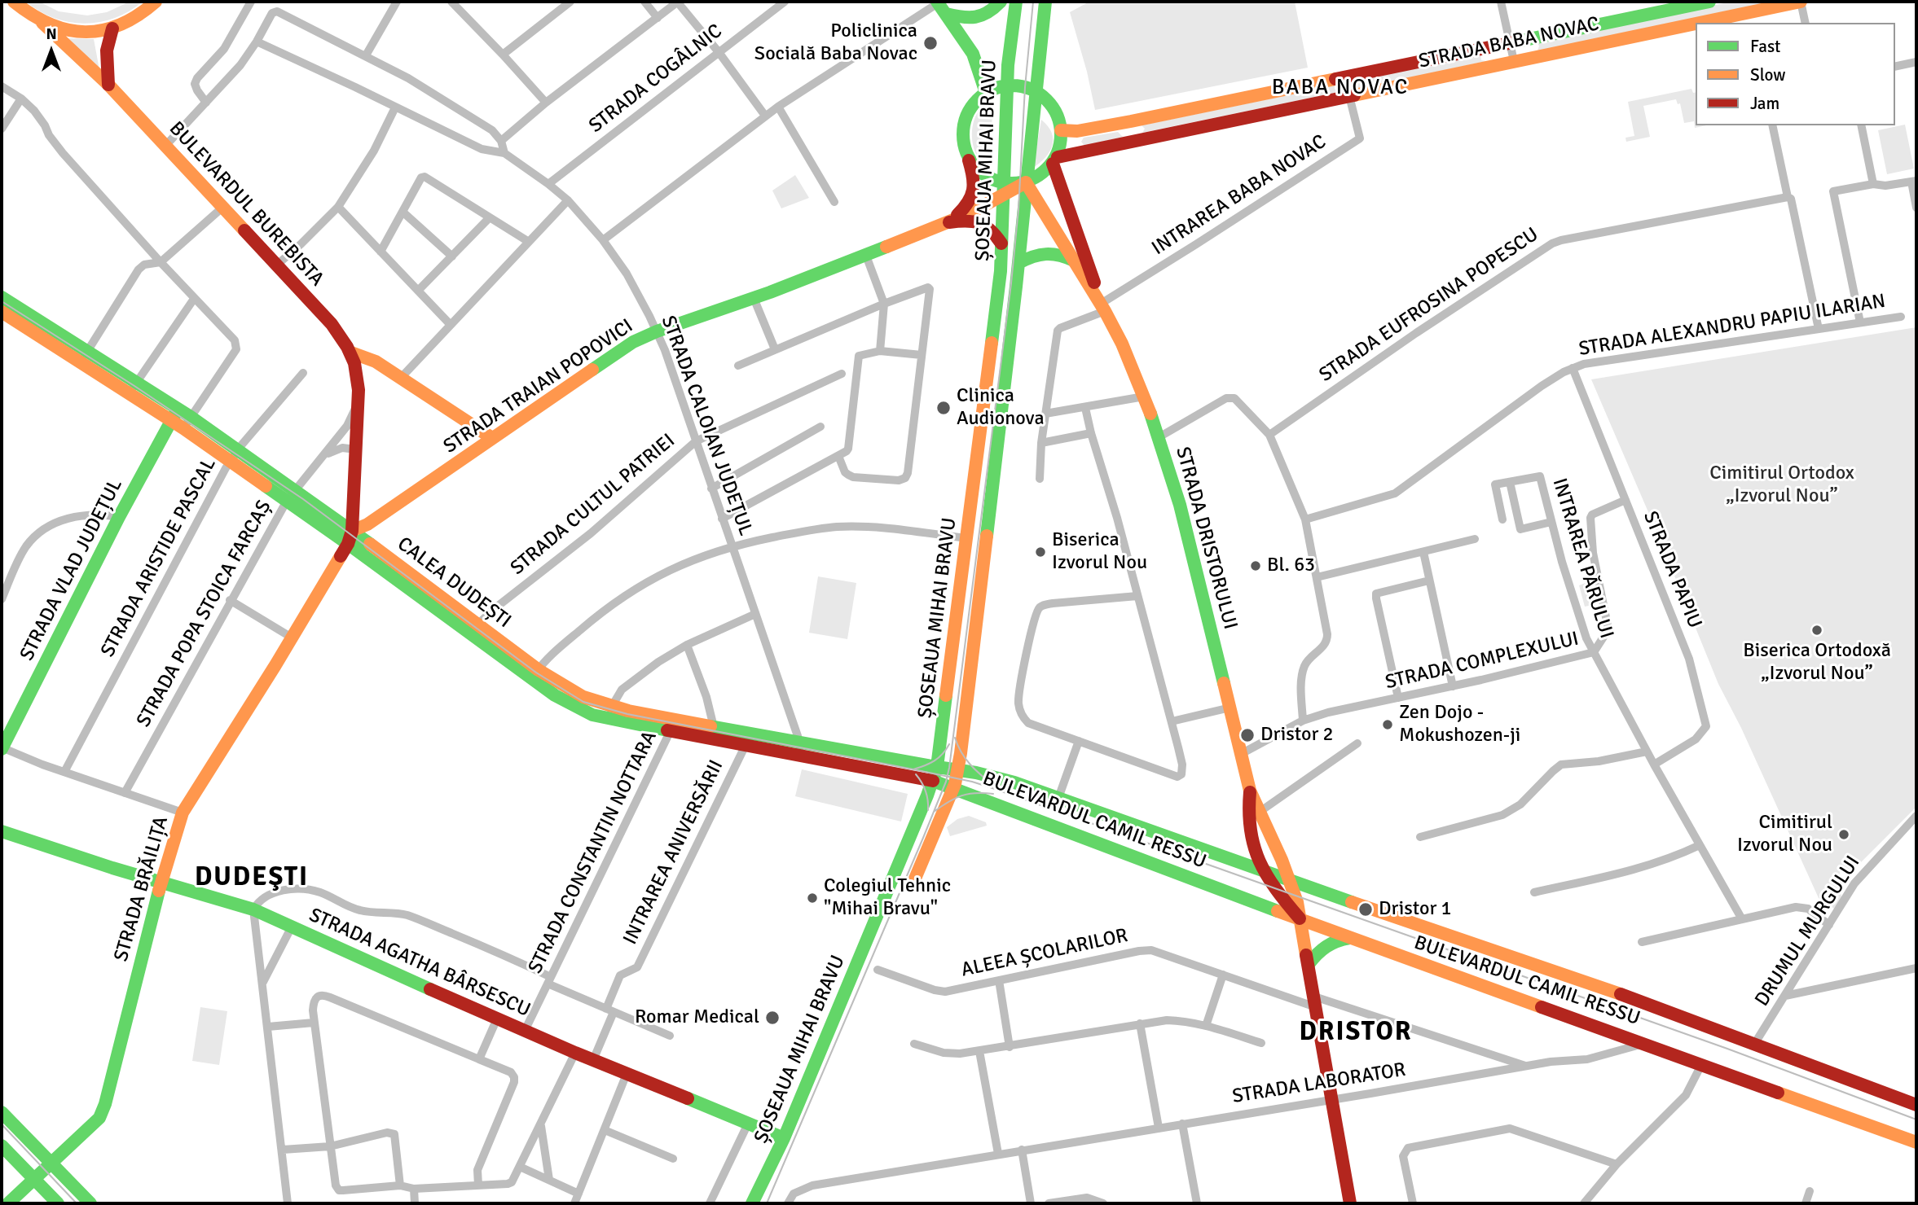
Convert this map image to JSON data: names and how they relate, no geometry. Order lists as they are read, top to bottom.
{
  "streets": {
    "main road": [
      "STRADA BABA NOVAC",
      "ȘOSEAUA MIHAI BRAVU",
      "BULEVARDUL BUREBISTA",
      "STRADA TRAIAN POPOVICI",
      "STRADA DRISTORULUI",
      "STRADA VLAD JUDEȚUL",
      "CALEA DUDEȘTI",
      "BULEVARDUL CAMIL RESSU",
      "STRADA BRĂILIȚA",
      "STRADA AGATHA BÂRSESCU"
    ],
    "street": [
      "STRADA COGÂLNIC",
      "INTRAREA BABA NOVAC",
      "STRADA EUFROSINA POPESCU",
      "STRADA ALEXANDRU PAPIU ILARIAN",
      "STRADA CALOIAN JUDEȚUL",
      "STRADA CULTUL PATRIEI",
      "STRADA ARISTIDE PASCAL",
      "INTRAREA PĂRULUI",
      "STRADA PAPIU",
      "STRADA POPA STOICA FARCAȘ",
      "STRADA COMPLEXULUI",
      "STRADA CONSTANTIN NOTTARA",
      "INTRAREA ANIVERSĂRII",
      "DRUMUL MURGULUI",
      "ALEEA ȘCOLARILOR",
      "STRADA LABORATOR"
    ]
  },
  "crossings": [
    ["STRADA BABA NOVAC", "INTRAREA BABA NOVAC"],
    ["STRADA BABA NOVAC", "STRADA DRISTORULUI"],
    ["STRADA COGÂLNIC", "STRADA CALOIAN JUDEȚUL"],
    ["ȘOSEAUA MIHAI BRAVU", "STRADA TRAIAN POPOVICI"],
    ["ȘOSEAUA MIHAI BRAVU", "STRADA DRISTORULUI"],
    ["ȘOSEAUA MIHAI BRAVU", "CALEA DUDEȘTI"],
    ["ȘOSEAUA MIHAI BRAVU", "BULEVARDUL CAMIL RESSU"],
    ["ȘOSEAUA MIHAI BRAVU", "STRADA AGATHA BÂRSESCU"],
    ["INTRAREA BABA NOVAC", "STRADA DRISTORULUI"],
    ["BULEVARDUL BUREBISTA", "STRADA TRAIAN POPOVICI"],
    ["BULEVARDUL BUREBISTA", "CALEA DUDEȘTI"],
    ["BULEVARDUL BUREBISTA", "STRADA POPA STOICA FARCAȘ"],
    ["BULEVARDUL BUREBISTA", "STRADA BRĂILIȚA"],
    ["STRADA ALEXANDRU PAPIU ILARIAN", "STRADA PAPIU"],
    ["STRADA TRAIAN POPOVICI", "STRADA CALOIAN JUDEȚUL"],
    ["STRADA TRAIAN POPOVICI", "CALEA DUDEȘTI"],
    ["STRADA CALOIAN JUDEȚUL", "STRADA CULTUL PATRIEI"],
    ["STRADA CALOIAN JUDEȚUL", "CALEA DUDEȘTI"],
    ["STRADA CULTUL PATRIEI", "CALEA DUDEȘTI"],
    ["STRADA DRISTORULUI", "STRADA COMPLEXULUI"],
    ["STRADA DRISTORULUI", "BULEVARDUL CAMIL RESSU"],
    ["STRADA ARISTIDE PASCAL", "CALEA DUDEȘTI"],
    ["INTRAREA PĂRULUI", "STRADA PAPIU"],
    ["INTRAREA PĂRULUI", "STRADA COMPLEXULUI"],
    ["STRADA VLAD JUDEȚUL", "CALEA DUDEȘTI"],
    ["STRADA PAPIU", "STRADA COMPLEXULUI"],
    ["CALEA DUDEȘTI", "STRADA POPA STOICA FARCAȘ"],
    ["CALEA DUDEȘTI", "BULEVARDUL CAMIL RESSU"],
    ["CALEA DUDEȘTI", "STRADA CONSTANTIN NOTTARA"],
    ["CALEA DUDEȘTI", "INTRAREA ANIVERSĂRII"],
    ["CALEA DUDEȘTI", "STRADA BRĂILIȚA"],
    ["BULEVARDUL CAMIL RESSU", "DRUMUL MURGULUI"],
    ["BULEVARDUL CAMIL RESSU", "STRADA LABORATOR"],
    ["STRADA CONSTANTIN NOTTARA", "STRADA AGATHA BÂRSESCU"],
    ["INTRAREA ANIVERSĂRII", "STRADA AGATHA BÂRSESCU"],
    ["STRADA BRĂILIȚA", "STRADA AGATHA BÂRSESCU"],
    ["ALEEA ȘCOLARILOR", "STRADA LABORATOR"]
  ],
  "districts": ["BABA NOVAC", "DUDEŞTI", "DRISTOR"],
  "parks": ["Cimitirul Ortodox „Izvorul Nou”"],
  "places": [
    "Policlinica Socială Baba Novac",
    "Clinica Audionova",
    "Biserica Izvorul Nou",
    "Bl. 63",
    "Biserica Ortodoxă „Izvorul Nou”",
    "Zen Dojo - Mokushozen-ji",
    "Dristor 2",
    "Cimitirul Izvorul Nou",
    "Colegiul Tehnic \"Mihai Bravu\"",
    "Dristor 1",
    "Romar Medical"
  ],
  "legend": ["Fast", "Slow", "Jam"],
  "north": "top"
}
